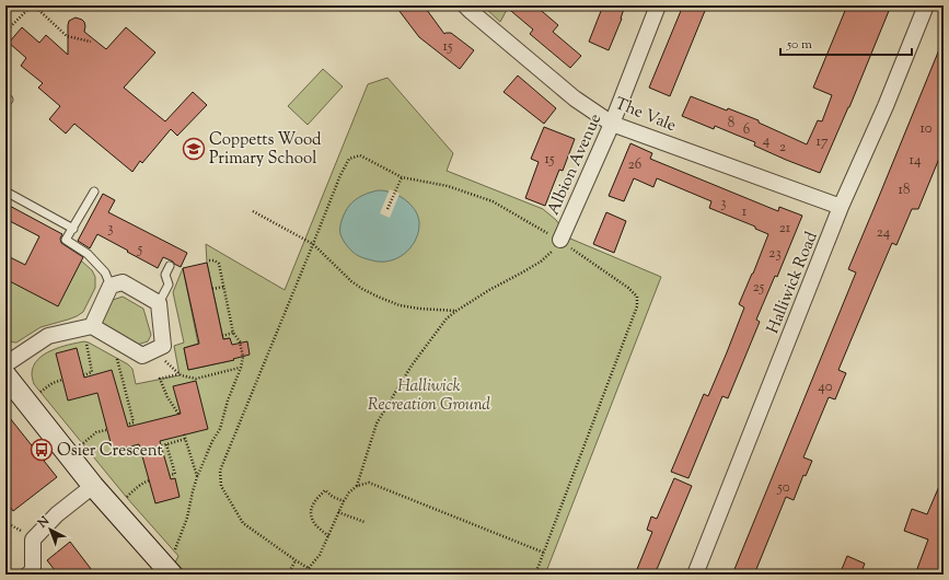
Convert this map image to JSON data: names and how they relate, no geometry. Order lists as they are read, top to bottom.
{
  "streets": {
    "street": ["The Vale", "Albion Avenue", "Halliwick Road"]
  },
  "crossings": [
    ["The Vale", "Albion Avenue"],
    ["The Vale", "Halliwick Road"]
  ],
  "parks": ["Halliwick Recreation Ground"],
  "places": {
    "school or university": ["Coppetts Wood Primary School"],
    "bus stop": ["Osier Crescent"]
  },
  "house_numbers": [
    "15",
    "8",
    "10",
    "6",
    "4",
    "17",
    "2",
    "15",
    "14",
    "26",
    "18",
    "3",
    "1",
    "3",
    "21",
    "24",
    "5",
    "23",
    "25",
    "40",
    "50"
  ],
  "scale_bar": "50 m",
  "north": "top left"
}
